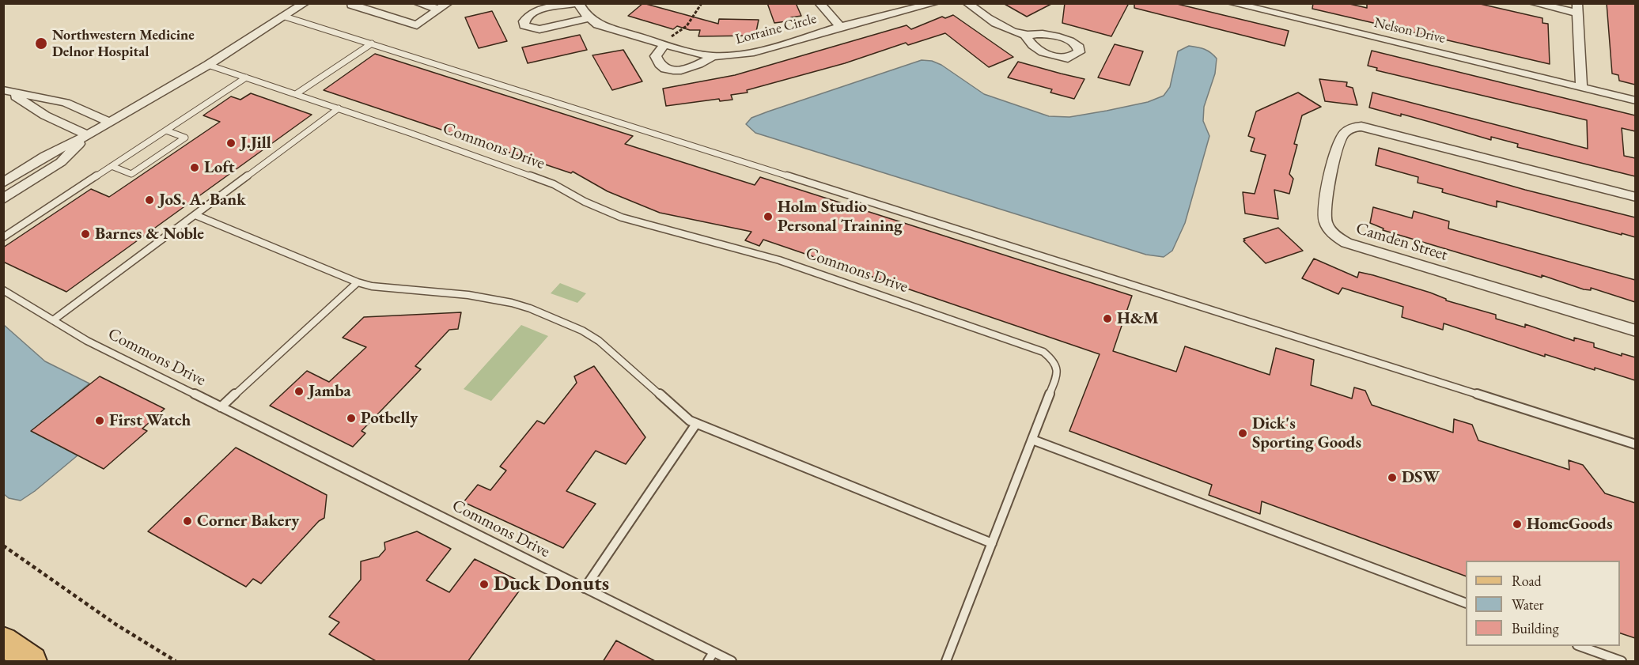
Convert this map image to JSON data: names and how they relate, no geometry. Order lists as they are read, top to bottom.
{
  "streets": {
    "street": ["Lorraine Circle", "Nelson Drive", "Camden Street"],
    "lane": ["Commons Drive"]
  },
  "places": [
    "Northwestern Medicine Delnor Hospital",
    "J.Jill",
    "Loft",
    "JoS. A. Bank",
    "Holm Studio Personal Training",
    "Barnes & Noble",
    "H&M",
    "Jamba",
    "Potbelly",
    "First Watch",
    "Dick's Sporting Goods",
    "DSW",
    "Corner Bakery",
    "HomeGoods",
    "Duck Donuts"
  ],
  "legend": ["Road", "Water", "Building"]
}
